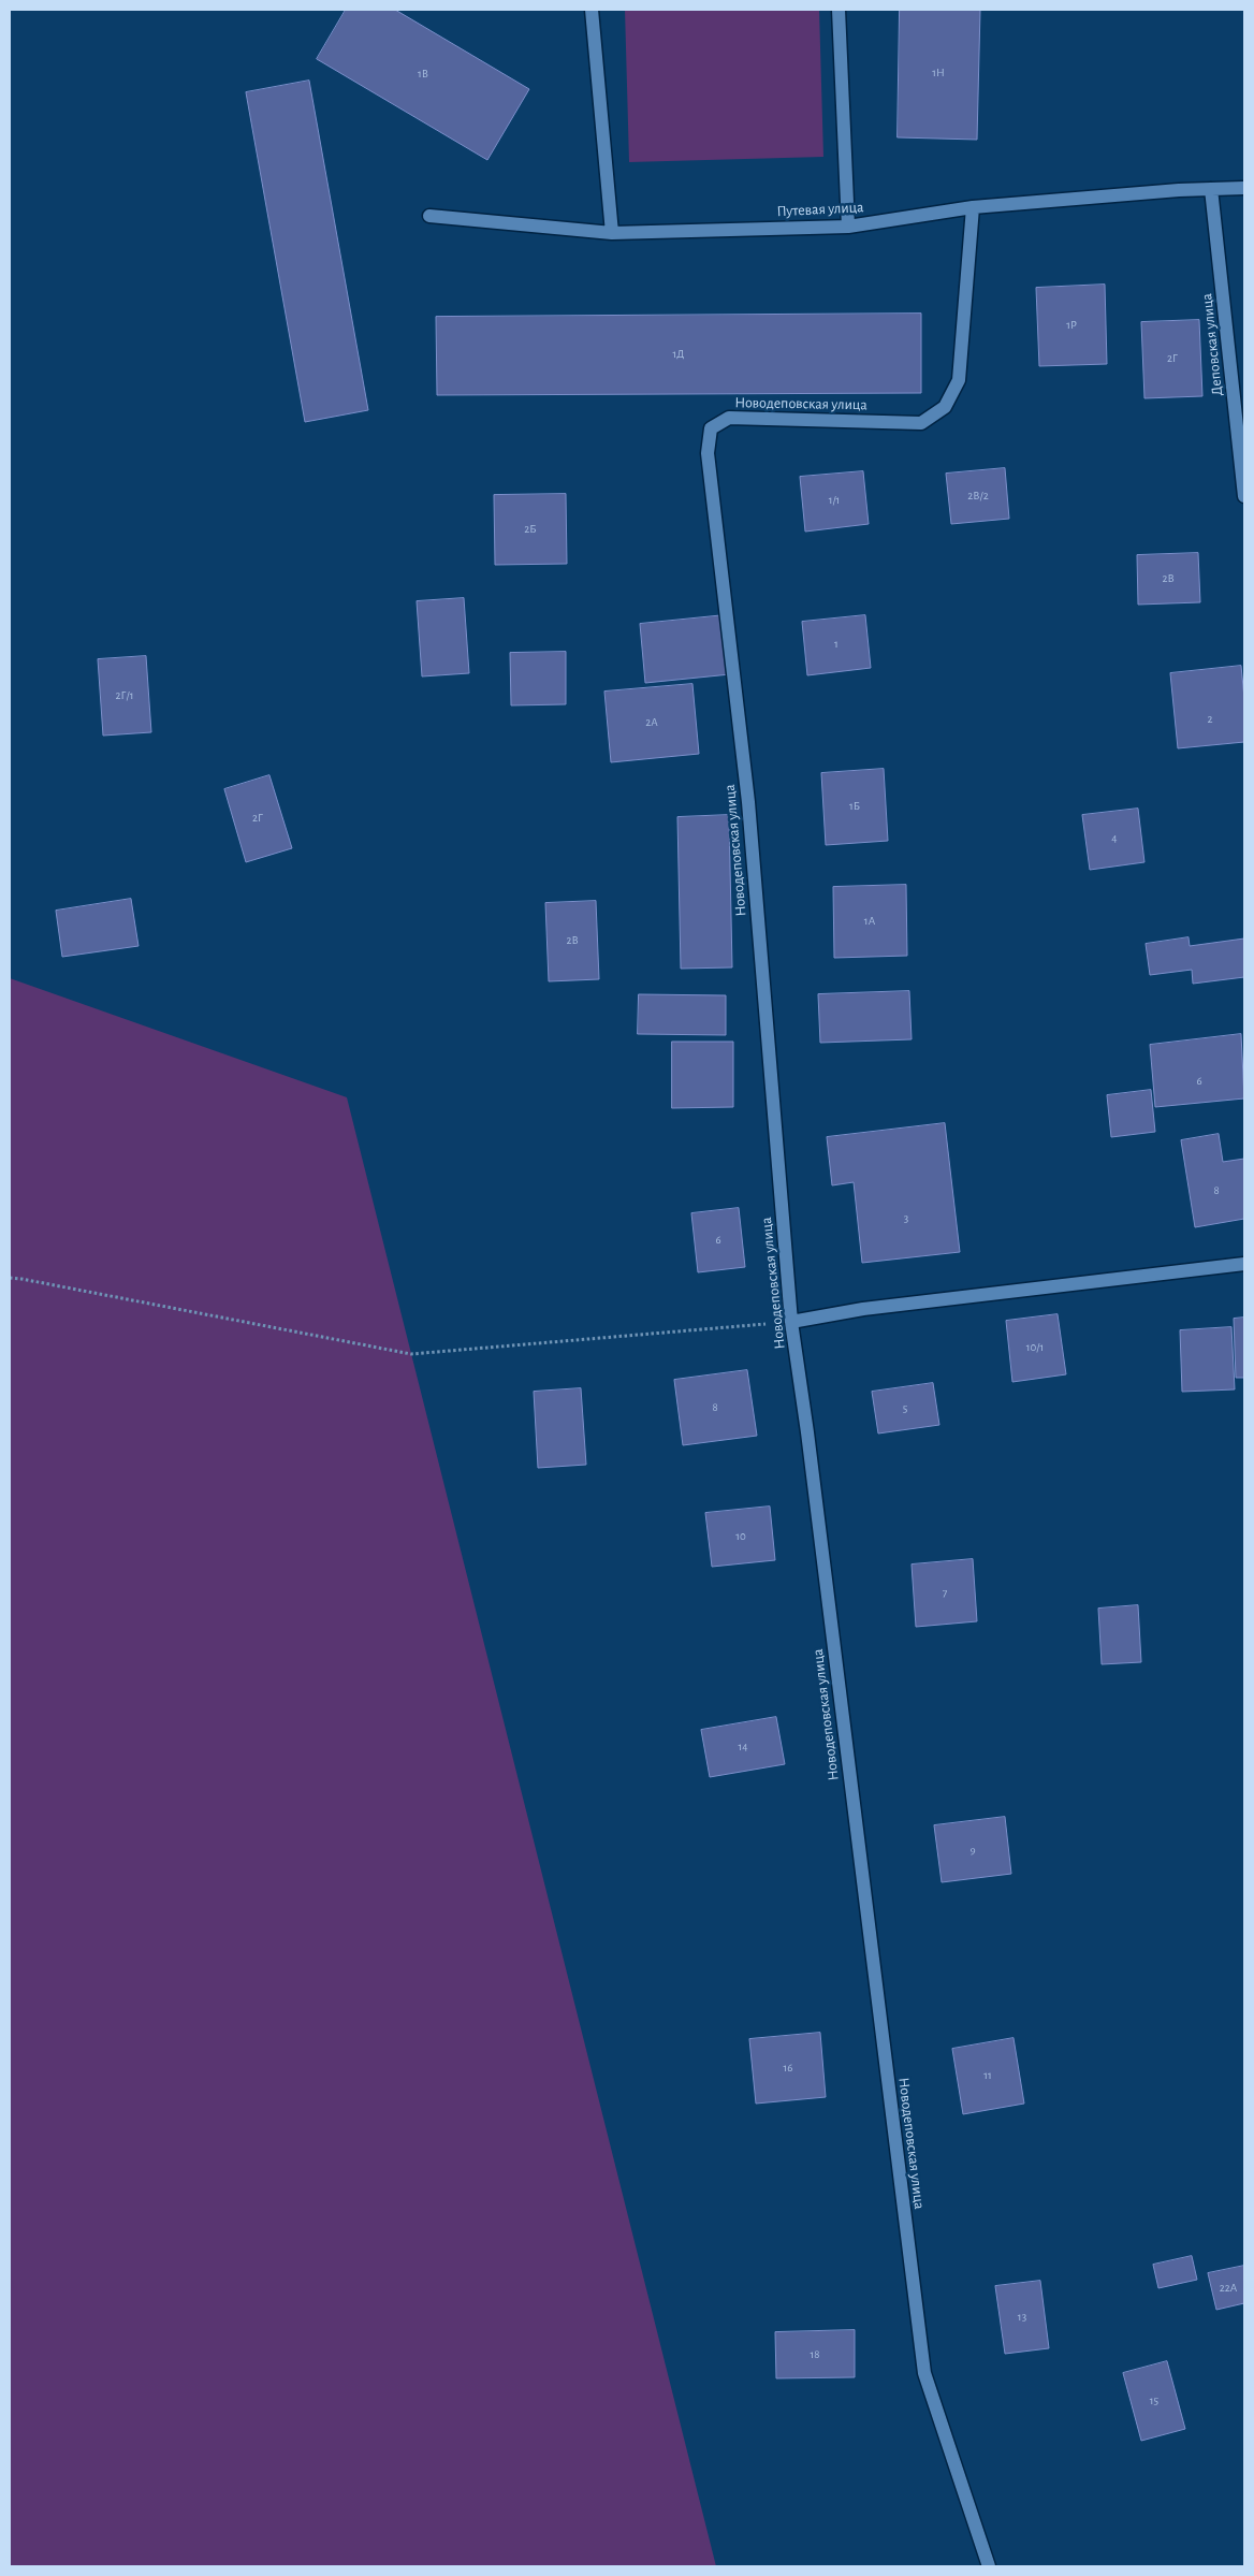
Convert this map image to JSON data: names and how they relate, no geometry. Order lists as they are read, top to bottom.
{
  "streets": {
    "street": ["Путевая улица", "Деповская улица", "Новодеповская улица"]
  },
  "crossings": [
    ["Путевая улица", "Деповская улица"],
    ["Путевая улица", "Новодеповская улица"]
  ],
  "house_numbers": [
    "1Н",
    "1В",
    "1Р",
    "1Д",
    "2Г",
    "2В/2",
    "1/1",
    "2Б",
    "2В",
    "1",
    "2Г/1",
    "2",
    "2А",
    "1Б",
    "2Г",
    "4",
    "1А",
    "2В",
    "6",
    "8",
    "3",
    "6",
    "10/1",
    "8",
    "5",
    "10",
    "7",
    "14",
    "9",
    "16",
    "11",
    "22А",
    "13",
    "18",
    "15"
  ]
}
